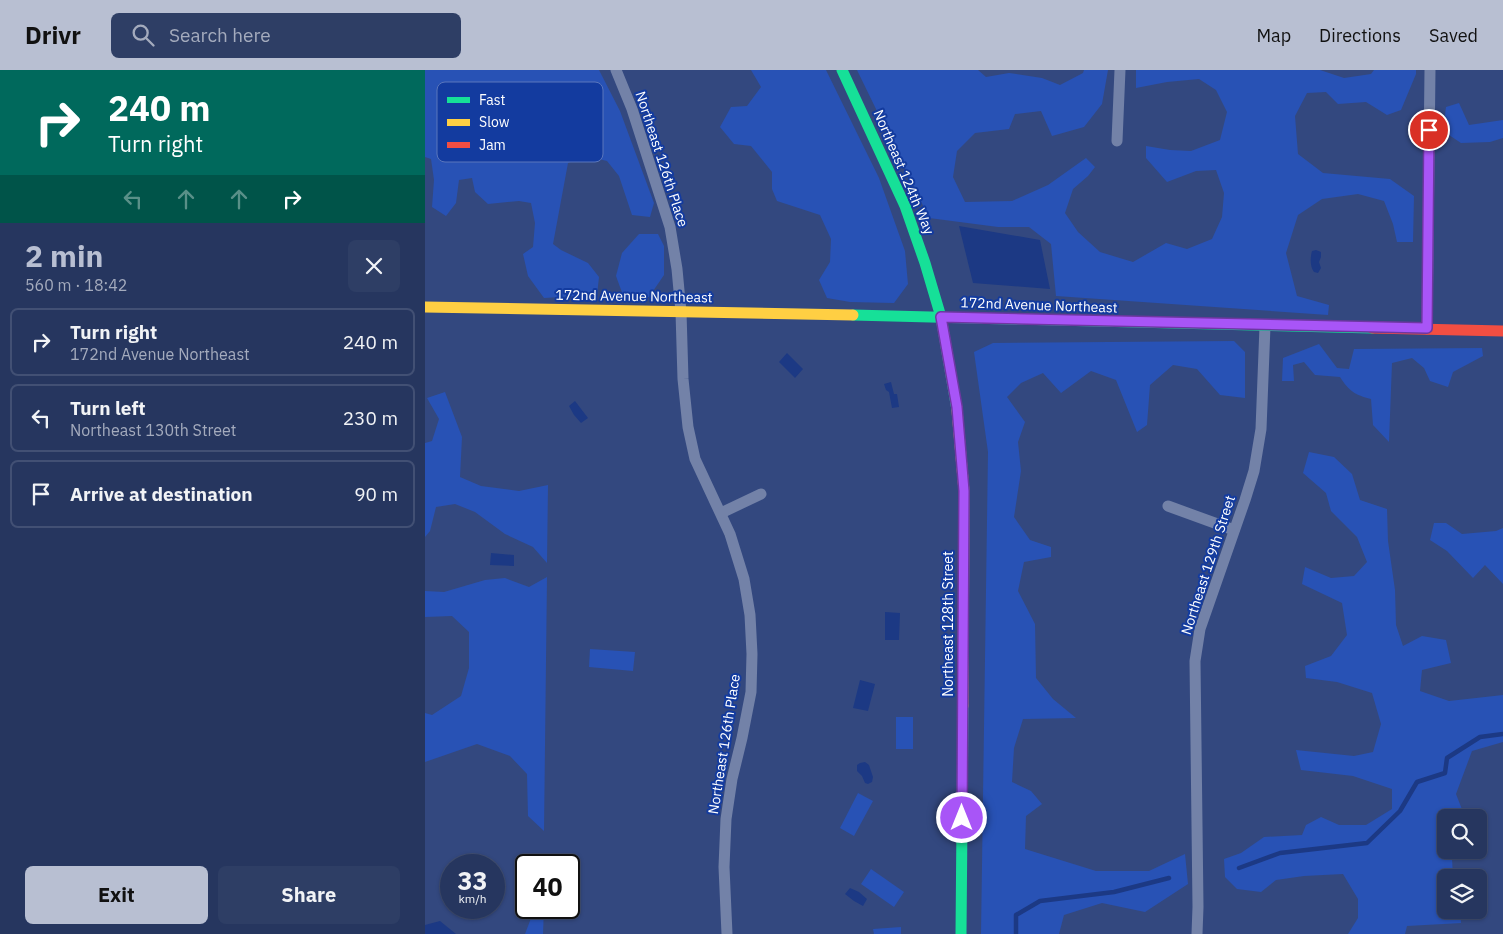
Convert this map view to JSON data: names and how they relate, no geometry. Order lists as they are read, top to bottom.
{
  "streets": {
    "street": [
      "Northeast 126th Place",
      "Northeast 124th Way",
      "172nd Avenue Northeast",
      "Northeast 129th Street",
      "Northeast 128th Street"
    ]
  },
  "crossings": [
    ["Northeast 126th Place", "172nd Avenue Northeast"],
    ["Northeast 124th Way", "172nd Avenue Northeast"],
    ["Northeast 124th Way", "Northeast 128th Street"],
    ["172nd Avenue Northeast", "Northeast 129th Street"],
    ["172nd Avenue Northeast", "Northeast 128th Street"]
  ],
  "legend": ["Fast", "Slow", "Jam"],
  "page": {
    "header": "Drivr",
    "search": "Search here",
    "nav": ["Map", "Directions", "Saved"],
    "turn": ["240 m", "Turn right"],
    "heading": ["2 min", "560 m · 18:42"],
    "list": [
      {
        "name": "Turn right",
        "note": "172nd Avenue Northeast",
        "value": "240 m"
      },
      {
        "name": "Turn left",
        "note": "Northeast 130th Street",
        "value": "230 m"
      },
      {
        "name": "Arrive at destination",
        "value": "90 m"
      }
    ],
    "speed": "33 km/h",
    "limit": "40",
    "buttons": ["Exit", "Share"]
  }
}
